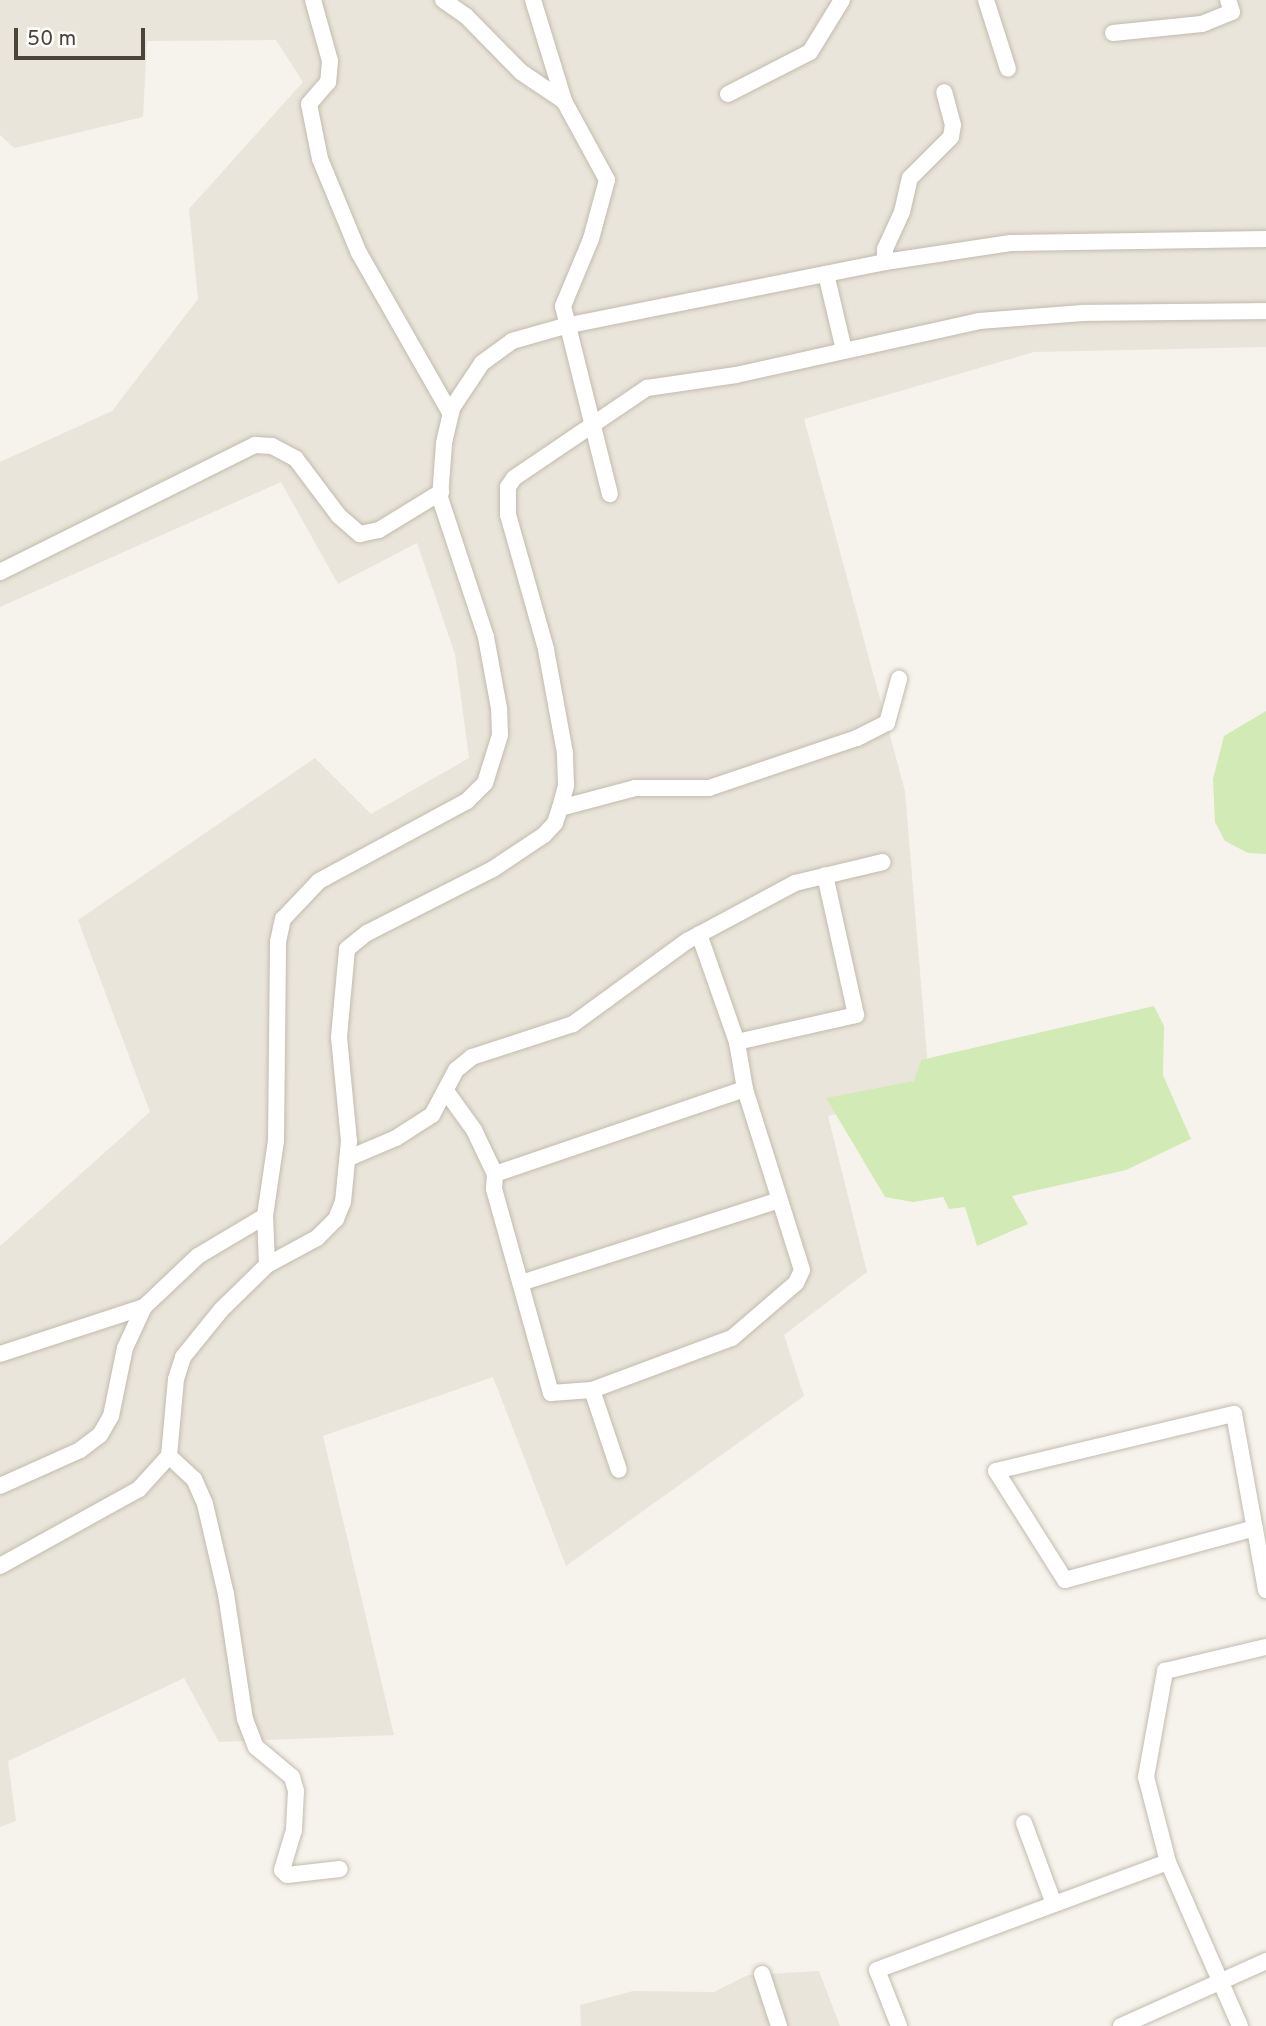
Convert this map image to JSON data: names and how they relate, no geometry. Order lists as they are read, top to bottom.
{
  "scale_bar": "50 m"
}
